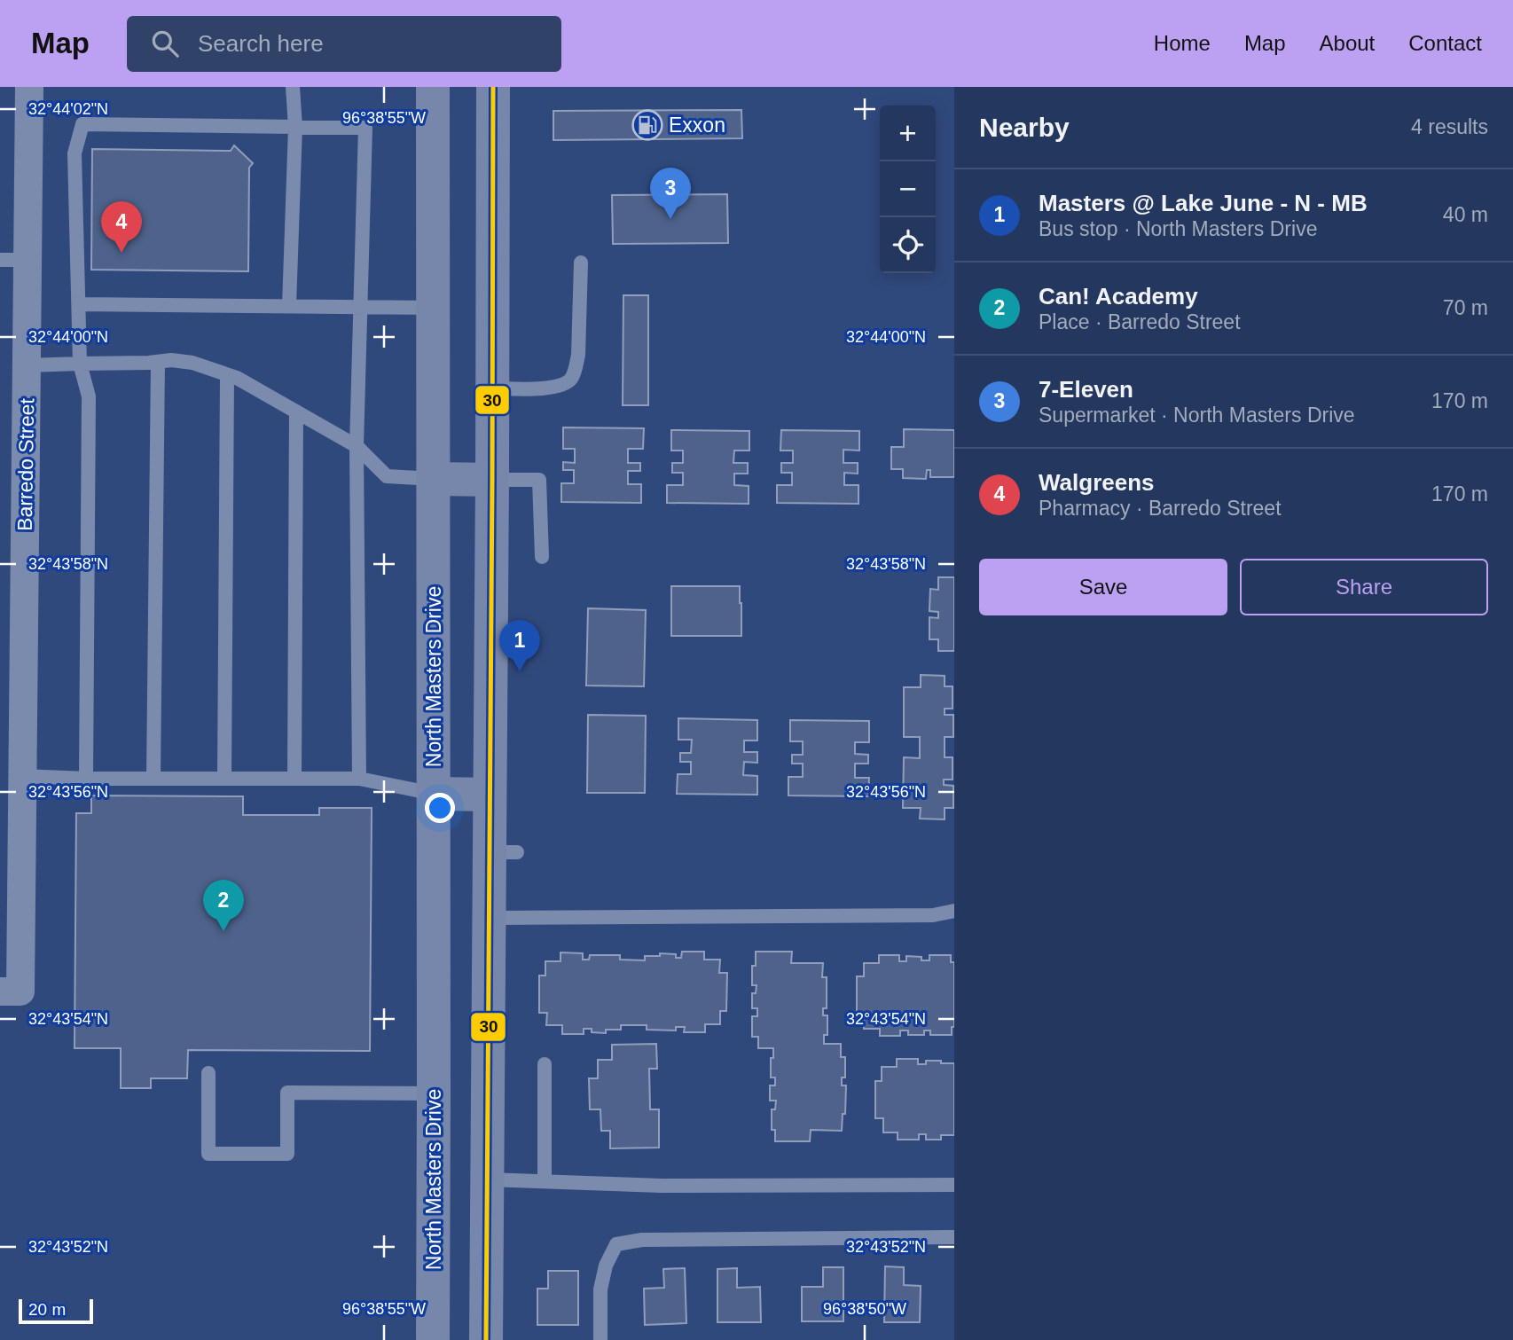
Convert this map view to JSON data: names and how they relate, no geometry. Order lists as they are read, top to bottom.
{
  "streets": {
    "main road": ["North Masters Drive"],
    "street": ["Barredo Street"]
  },
  "places": {
    "fuel station": ["Exxon"]
  },
  "lines": ["transit line 30"],
  "scale_bar": "20 m",
  "page": {
    "header": "Map",
    "search": "Search here",
    "nav": [
      "Home",
      "Map",
      "About",
      "Contact"
    ],
    "heading": ["Nearby", "4 results"],
    "map_buttons": ["+", "−"],
    "pins": [
      "3",
      "4",
      "1",
      "2"
    ],
    "list": [
      {
        "mark": "1",
        "name": "Masters @ Lake June - N - MB",
        "note": "Bus stop · North Masters Drive",
        "value": "40 m"
      },
      {
        "mark": "2",
        "name": "Can! Academy",
        "note": "Place · Barredo Street",
        "value": "70 m"
      },
      {
        "mark": "3",
        "name": "7-Eleven",
        "note": "Supermarket · North Masters Drive",
        "value": "170 m"
      },
      {
        "mark": "4",
        "name": "Walgreens",
        "note": "Pharmacy · Barredo Street",
        "value": "170 m"
      }
    ],
    "buttons": ["Save", "Share"],
    "scale": "20 m"
  },
  "coordinates": [
    "32°44'02\"N",
    "96°38'55\"W",
    "32°44'00\"N",
    "32°43'58\"N",
    "32°43'56\"N",
    "32°43'54\"N",
    "32°43'52\"N",
    "96°38'50\"W"
  ]
}
